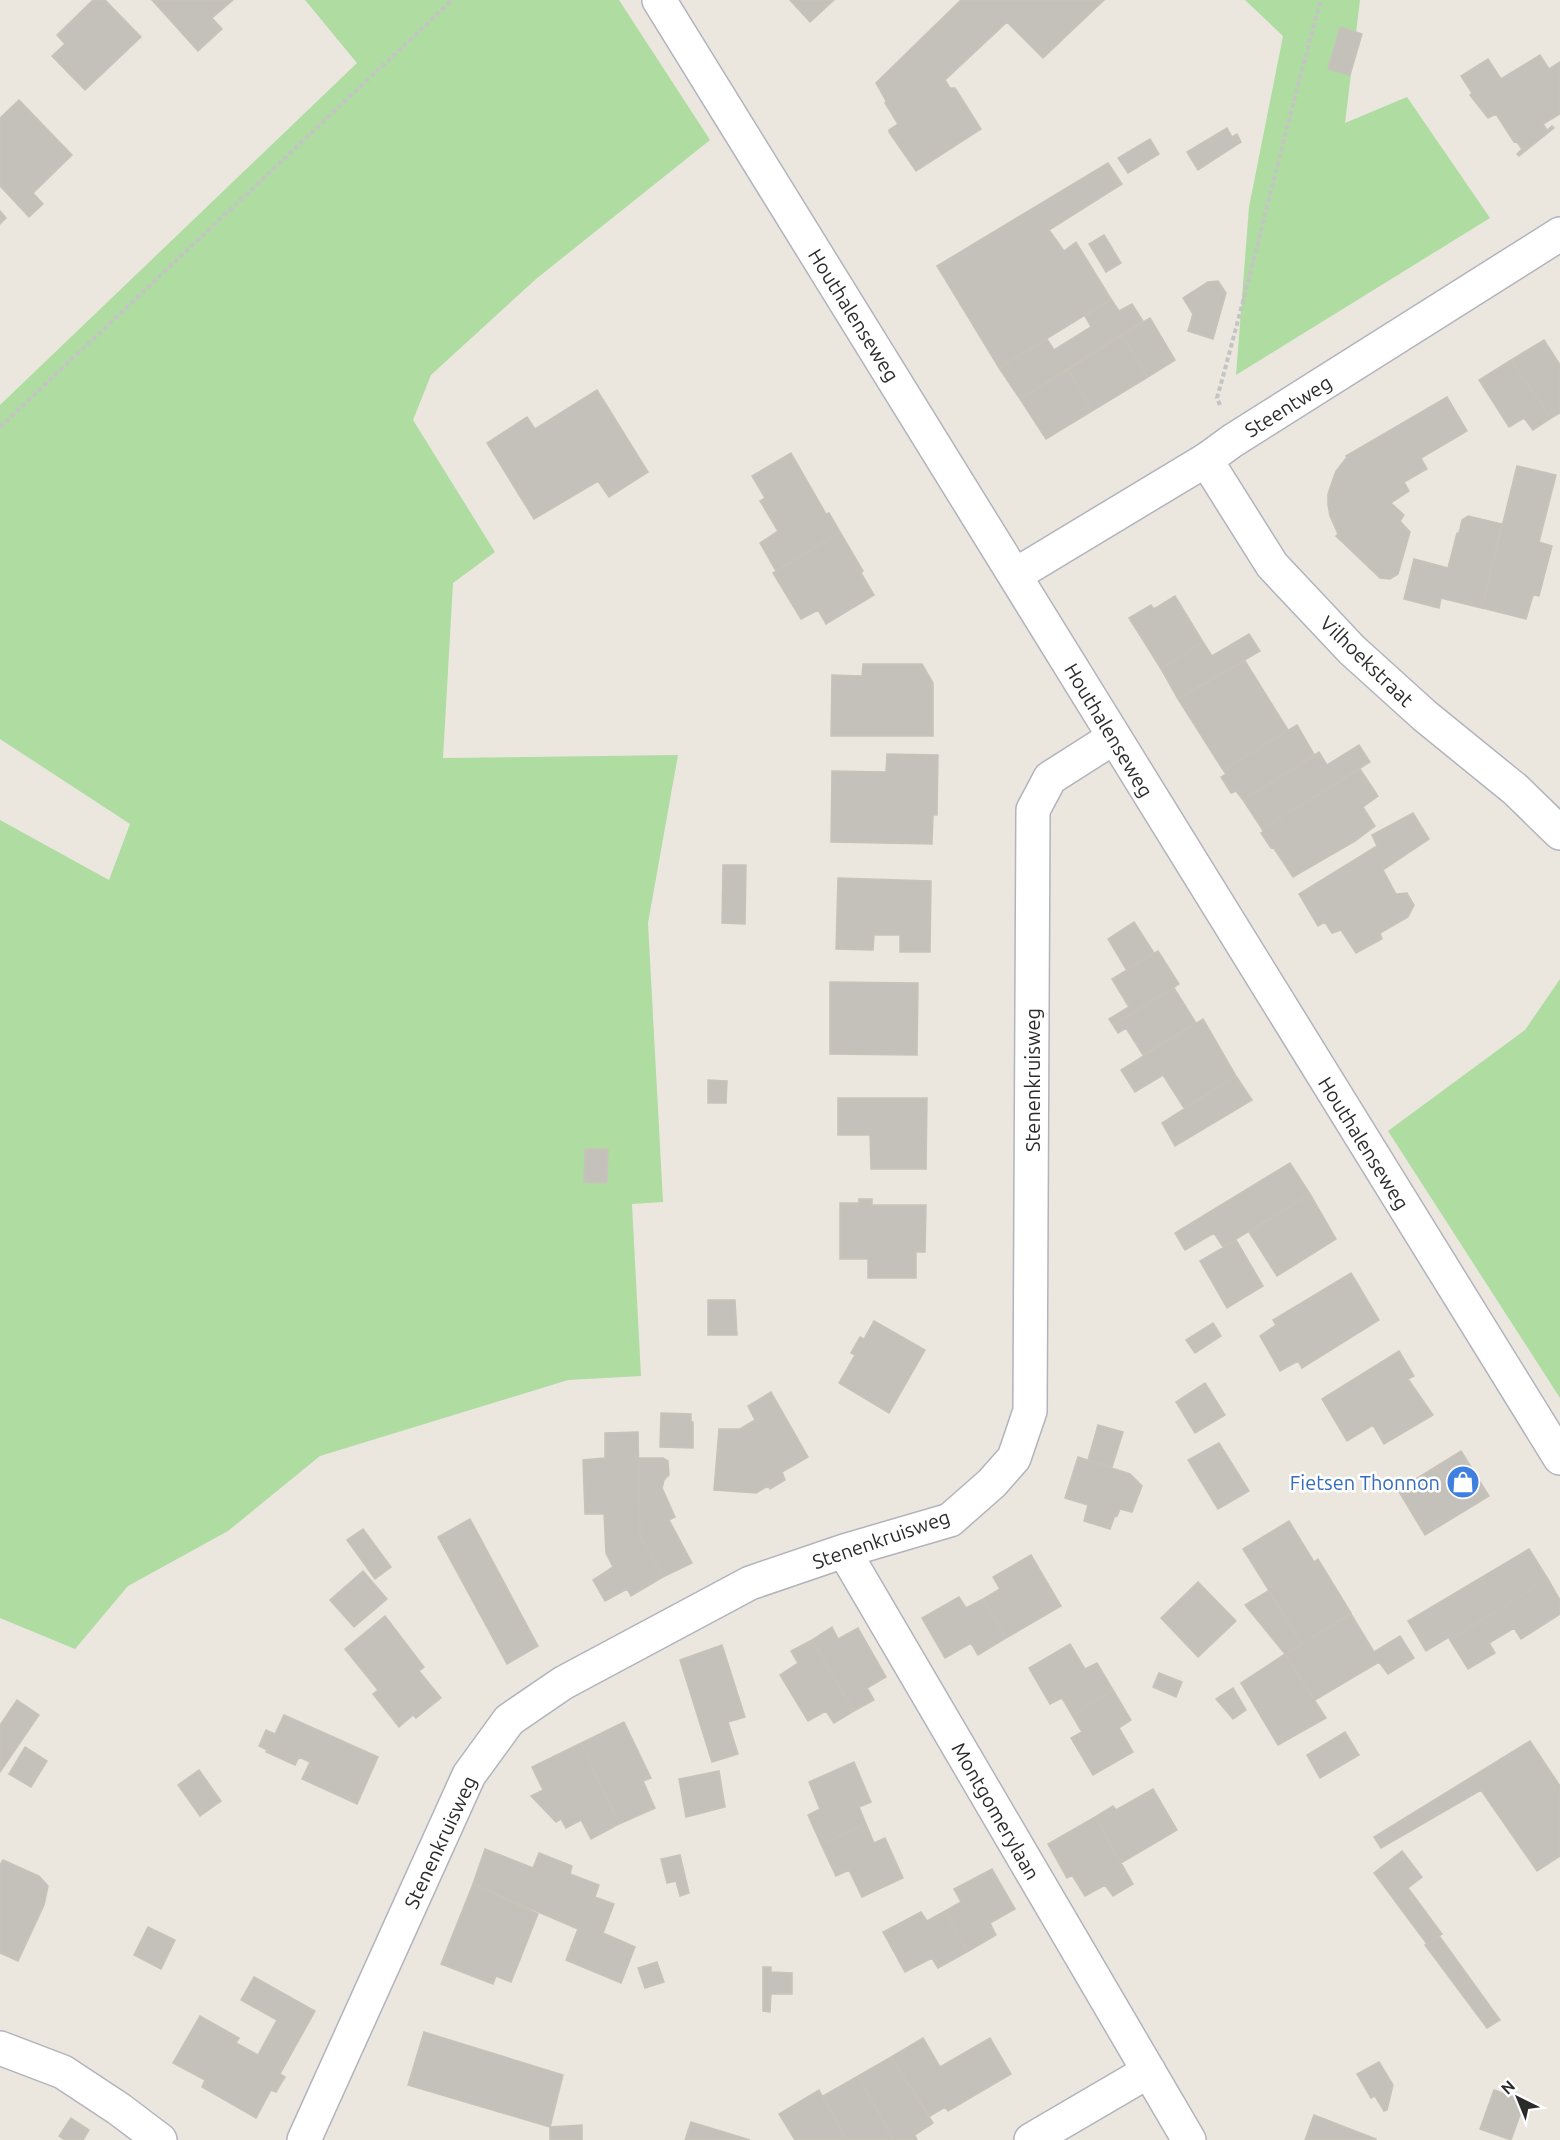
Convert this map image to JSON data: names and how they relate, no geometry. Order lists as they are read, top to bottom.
{
  "streets": {
    "street": [
      "Houthalenseweg",
      "Steentweg",
      "Vilhoekstraat",
      "Stenenkruisweg",
      "Montgomerylaan"
    ]
  },
  "crossings": [
    ["Houthalenseweg", "Steentweg"],
    ["Houthalenseweg", "Stenenkruisweg"],
    ["Steentweg", "Vilhoekstraat"],
    ["Stenenkruisweg", "Montgomerylaan"]
  ],
  "places": {
    "shop": ["Fietsen Thonnon"]
  },
  "north": "top left"
}
